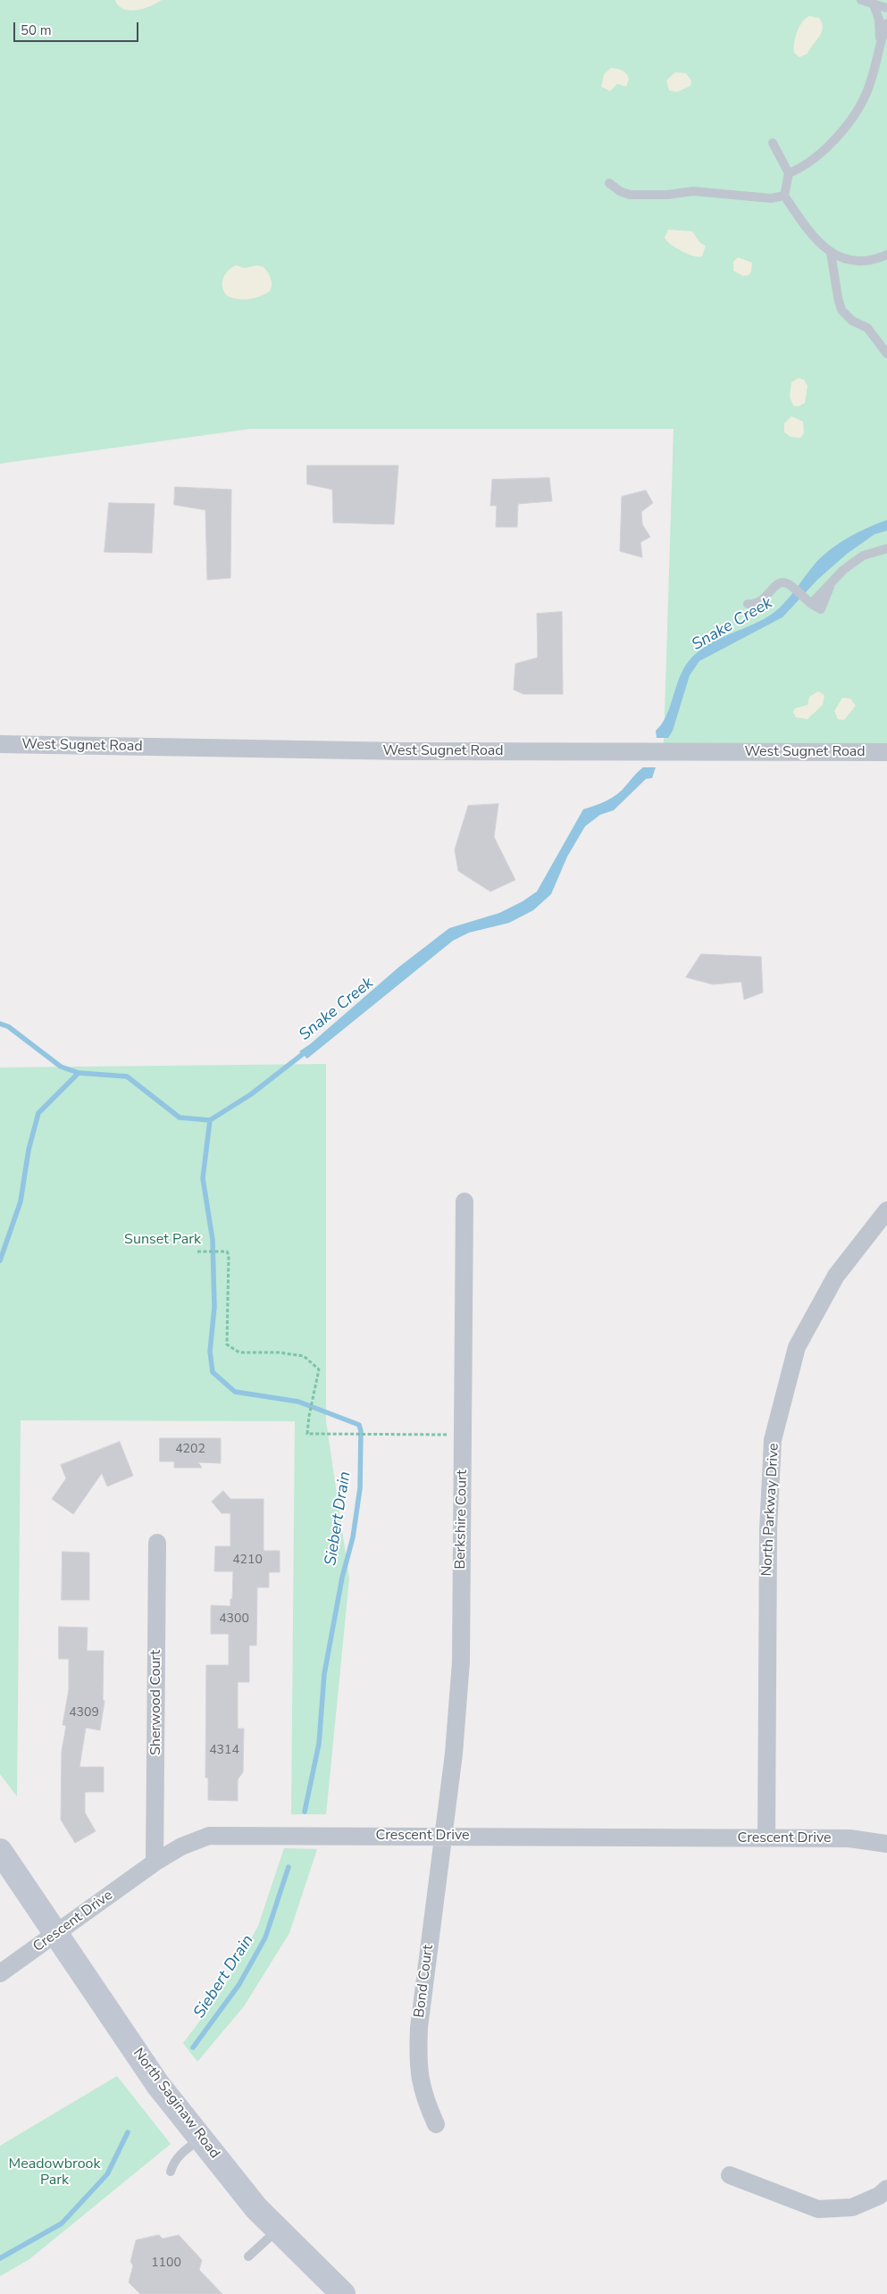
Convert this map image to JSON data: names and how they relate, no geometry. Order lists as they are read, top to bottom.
{
  "streets": {
    "main road": ["North Saginaw Road"],
    "street": [
      "West Sugnet Road",
      "North Parkway Drive",
      "Berkshire Court",
      "Sherwood Court",
      "Crescent Drive",
      "Bond Court"
    ]
  },
  "crossings": [
    ["North Parkway Drive", "Crescent Drive"],
    ["Berkshire Court", "Crescent Drive"],
    ["Berkshire Court", "Bond Court"],
    ["Sherwood Court", "Crescent Drive"],
    ["Crescent Drive", "Bond Court"],
    ["Crescent Drive", "North Saginaw Road"]
  ],
  "water": ["Snake Creek", "Siebert Drain"],
  "parks": ["Sunset Park", "Meadowbrook Park"],
  "house_numbers": [
    "4202",
    "4210",
    "4300",
    "4309",
    "4314",
    "1100"
  ],
  "scale_bar": "50 m"
}
